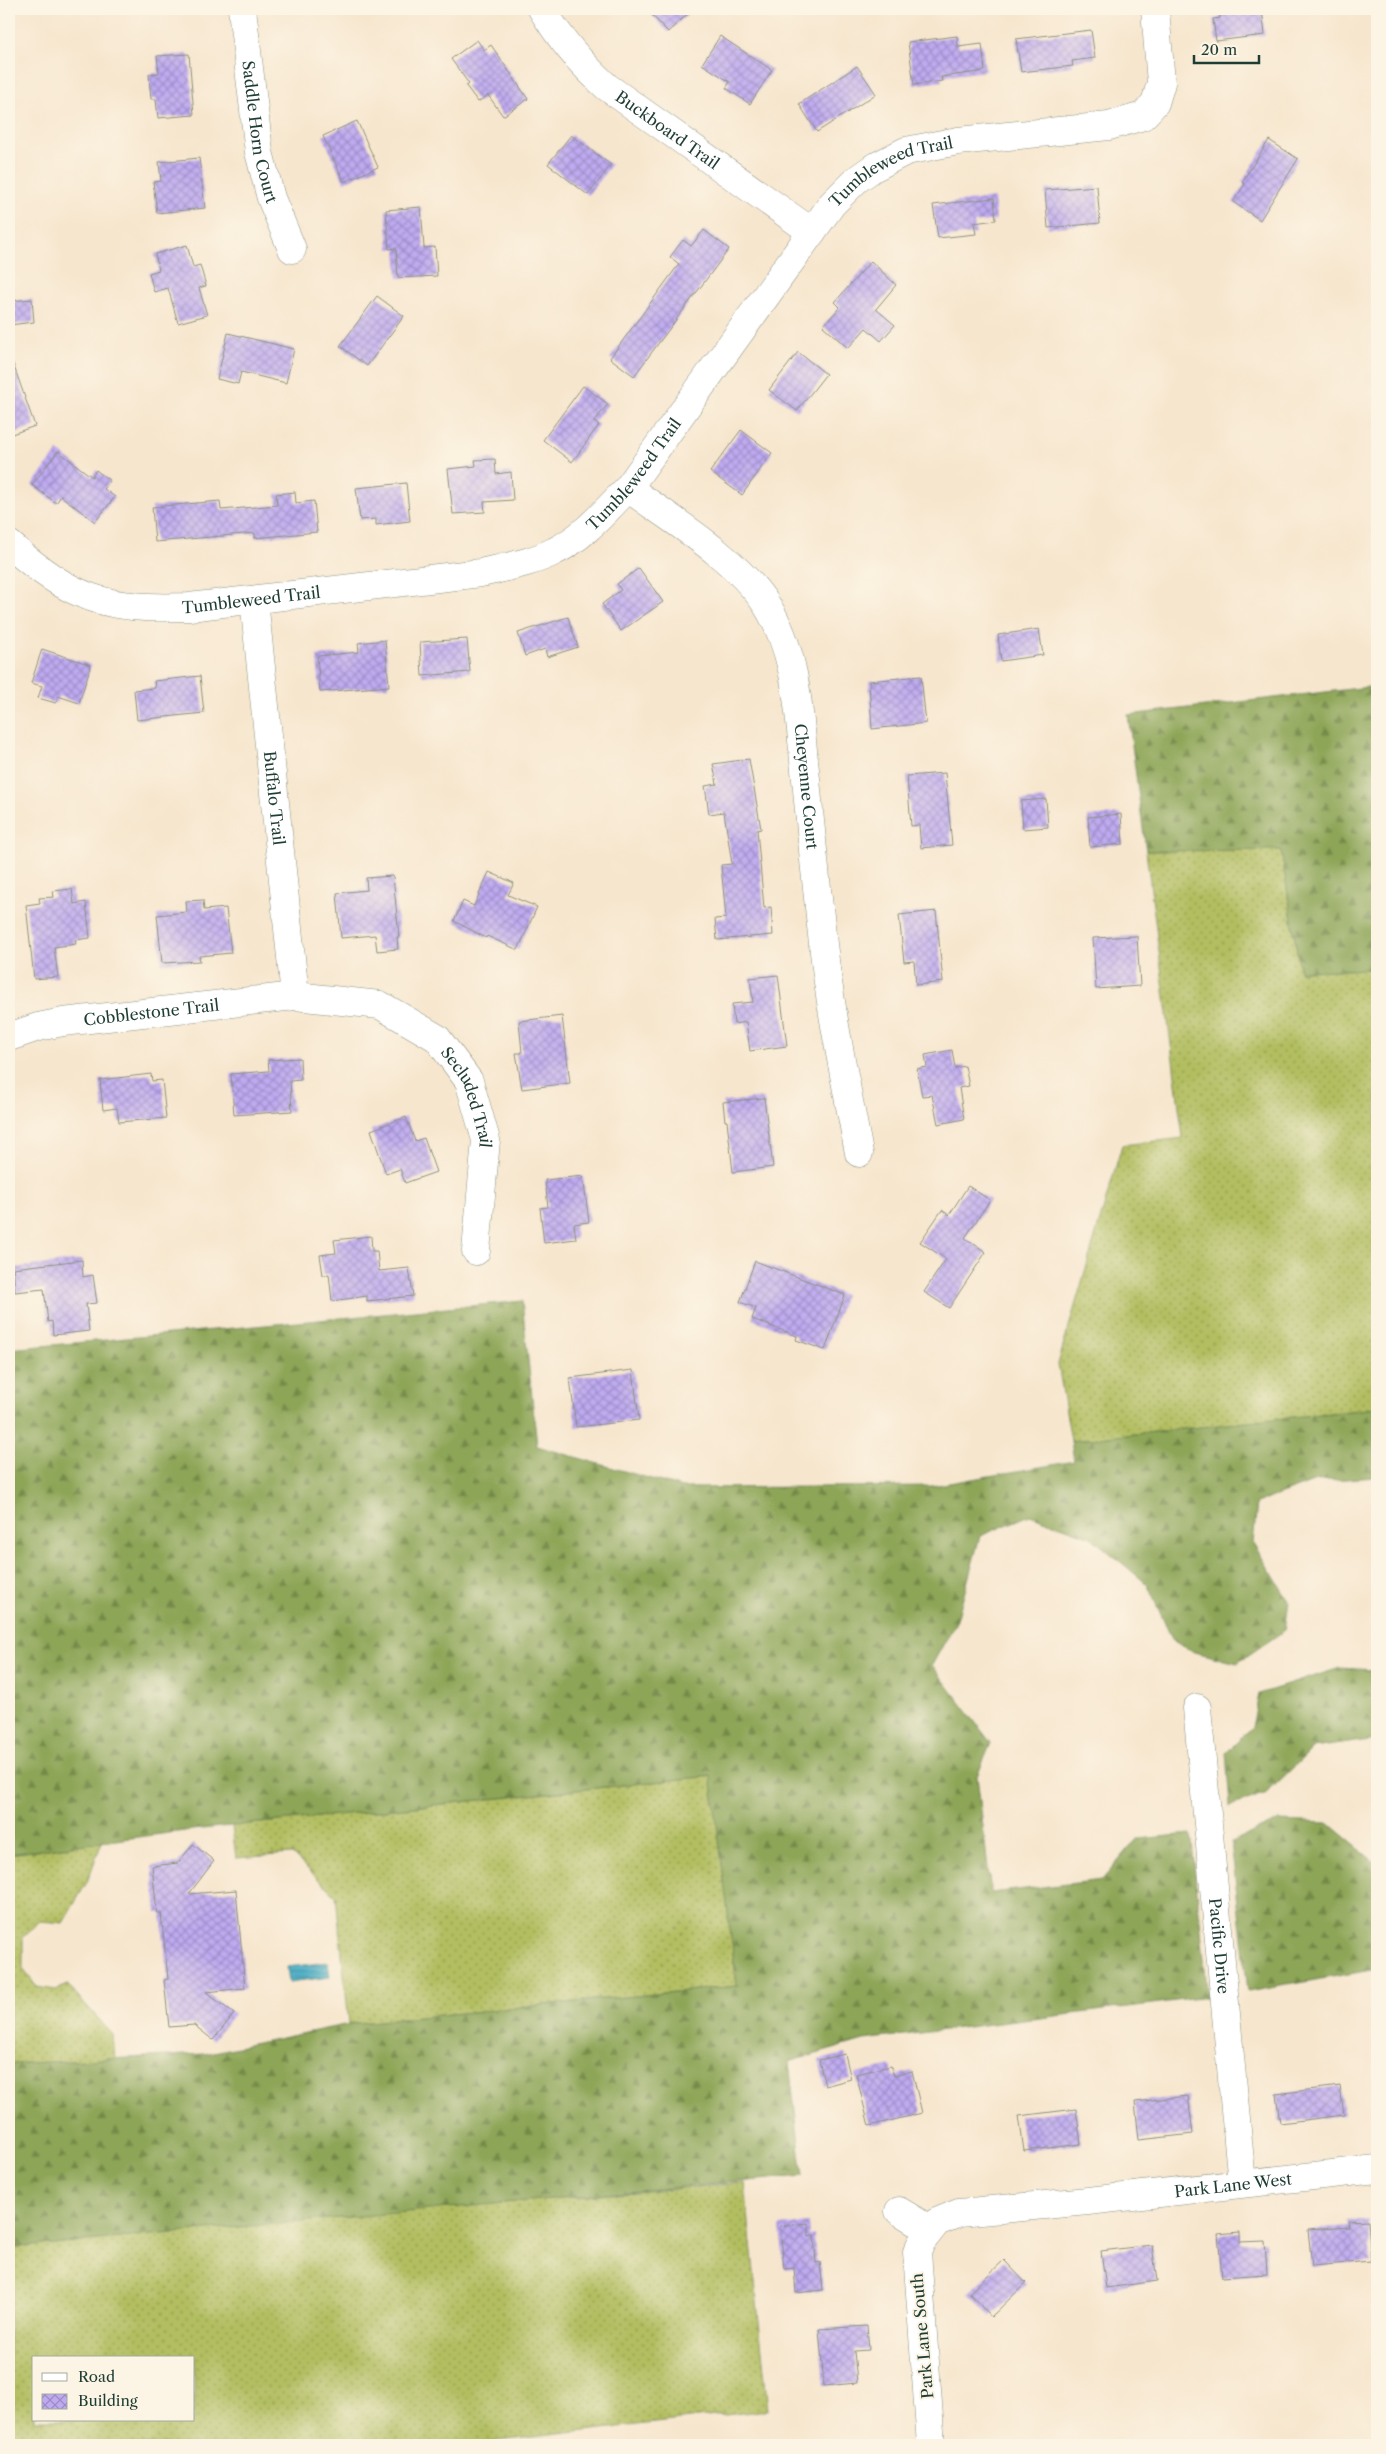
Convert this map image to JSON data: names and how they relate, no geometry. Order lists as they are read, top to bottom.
{
  "streets": {
    "street": [
      "Saddle Horn Court",
      "Buckboard Trail",
      "Tumbleweed Trail",
      "Cheyenne Court",
      "Buffalo Trail",
      "Cobblestone Trail",
      "Secluded Trail",
      "Pacific Drive",
      "Park Lane West",
      "Park Lane South"
    ]
  },
  "crossings": [
    ["Buckboard Trail", "Tumbleweed Trail"],
    ["Tumbleweed Trail", "Cheyenne Court"],
    ["Tumbleweed Trail", "Buffalo Trail"],
    ["Buffalo Trail", "Cobblestone Trail"],
    ["Buffalo Trail", "Secluded Trail"],
    ["Cobblestone Trail", "Secluded Trail"],
    ["Pacific Drive", "Park Lane West"],
    ["Park Lane West", "Park Lane South"]
  ],
  "legend": ["Road", "Building"],
  "scale_bar": "20 m"
}
